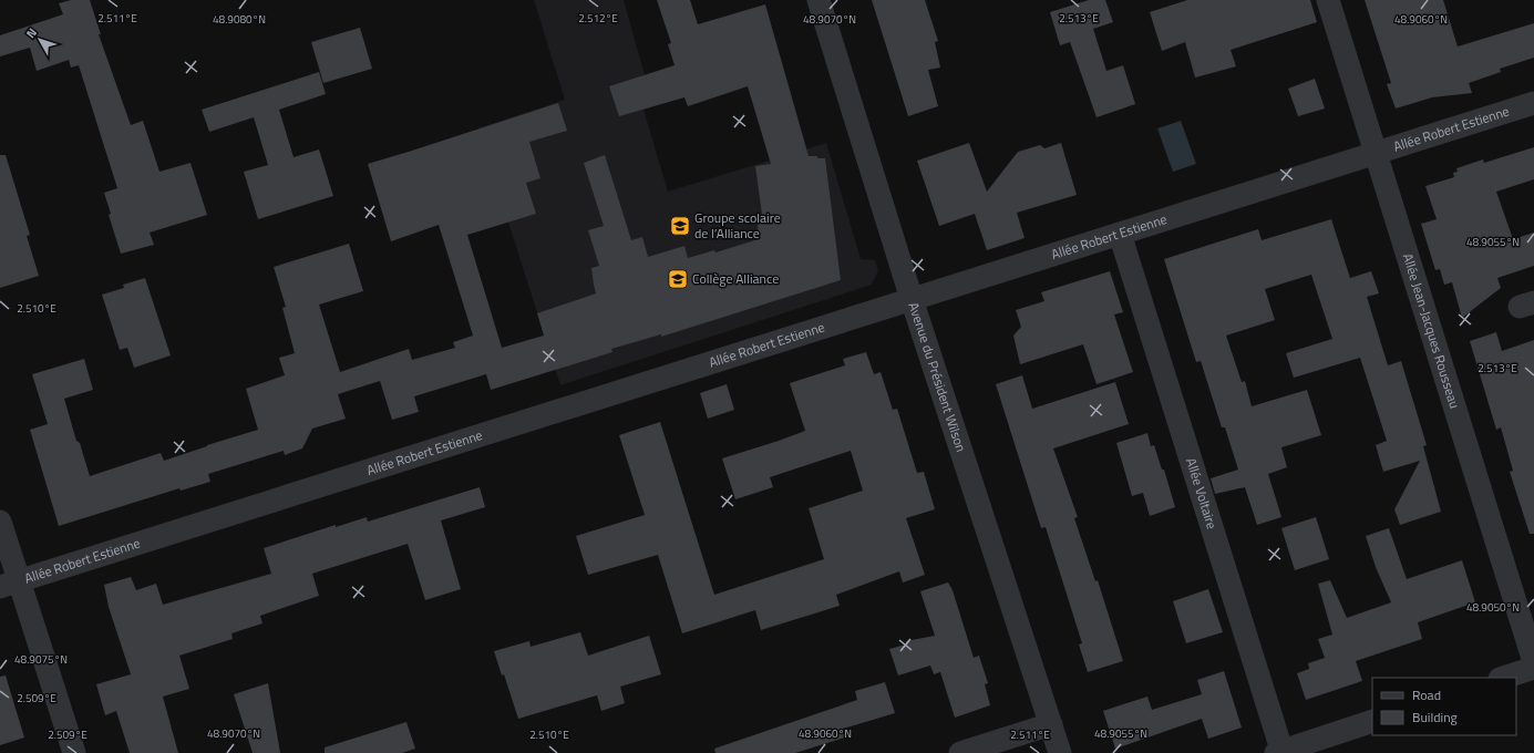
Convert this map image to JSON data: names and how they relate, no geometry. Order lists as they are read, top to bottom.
{
  "streets": {
    "street": [
      "Allée Robert Estienne",
      "Allée Jean-Jacques Rousseau",
      "Avenue du Président Wilson",
      "Allée Voltaire"
    ]
  },
  "crossings": [
    ["Allée Robert Estienne", "Allée Jean-Jacques Rousseau"],
    ["Allée Robert Estienne", "Avenue du Président Wilson"],
    ["Allée Robert Estienne", "Allée Voltaire"]
  ],
  "places": {
    "school or university": ["Groupe scolaire de l’Alliance", "Collège Alliance"]
  },
  "legend": ["Road", "Building"],
  "north": "top left",
  "coordinates": [
    "2.511°E",
    "2.512°E",
    "2.513°E",
    "48.9080°N",
    "48.9070°N",
    "48.9060°N",
    "48.9055°N",
    "2.510°E",
    "48.9050°N",
    "48.9075°N",
    "2.509°E"
  ]
}
